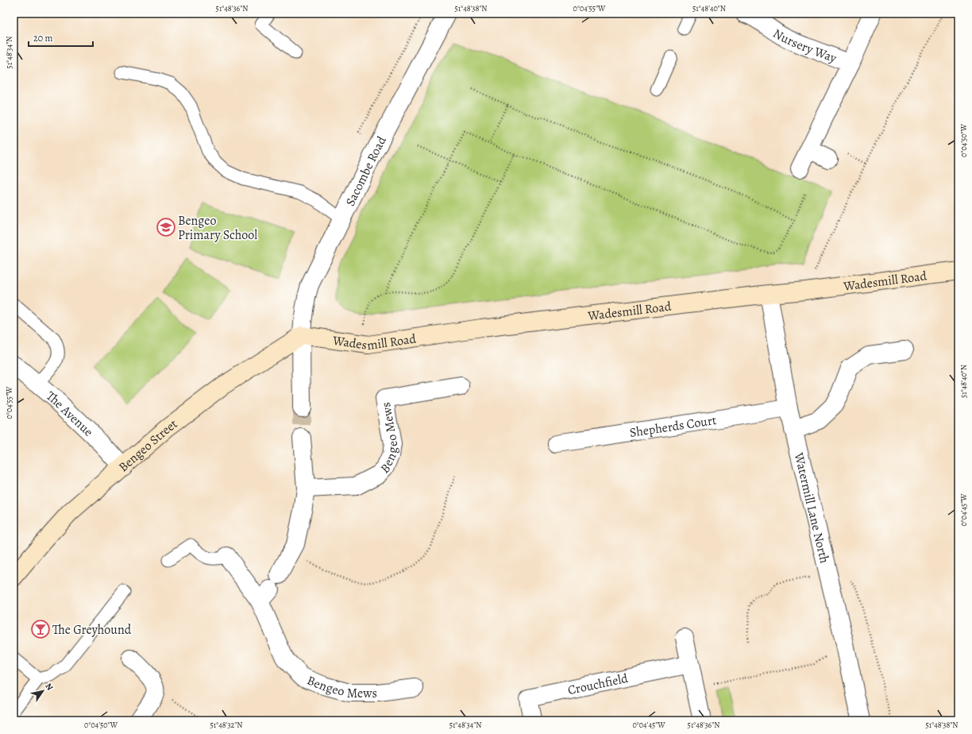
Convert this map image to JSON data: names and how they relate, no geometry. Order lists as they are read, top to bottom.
{
  "streets": {
    "main road": ["Wadesmill Road", "Bengeo Street"],
    "street": [
      "Nursery Way",
      "Sacombe Road",
      "The Avenue",
      "Shepherds Court",
      "Bengeo Mews",
      "Watermill Lane North",
      "Crouchfield"
    ]
  },
  "crossings": [
    ["Sacombe Road", "Wadesmill Road"],
    ["Sacombe Road", "Bengeo Street"],
    ["Wadesmill Road", "Bengeo Street"],
    ["Wadesmill Road", "Watermill Lane North"],
    ["The Avenue", "Bengeo Street"],
    ["Shepherds Court", "Watermill Lane North"]
  ],
  "places": {
    "school or university": ["Bengeo Primary School"],
    "bar": ["The Greyhound"]
  },
  "scale_bar": "20 m",
  "north": "top right",
  "coordinates": [
    "51°48'36\"N",
    "51°48'38\"N",
    "0°04'55\"W",
    "51°48'40\"N",
    "51°48'34\"N",
    "0°04'50\"W",
    "0°04'45\"W",
    "51°48'32\"N"
  ]
}
